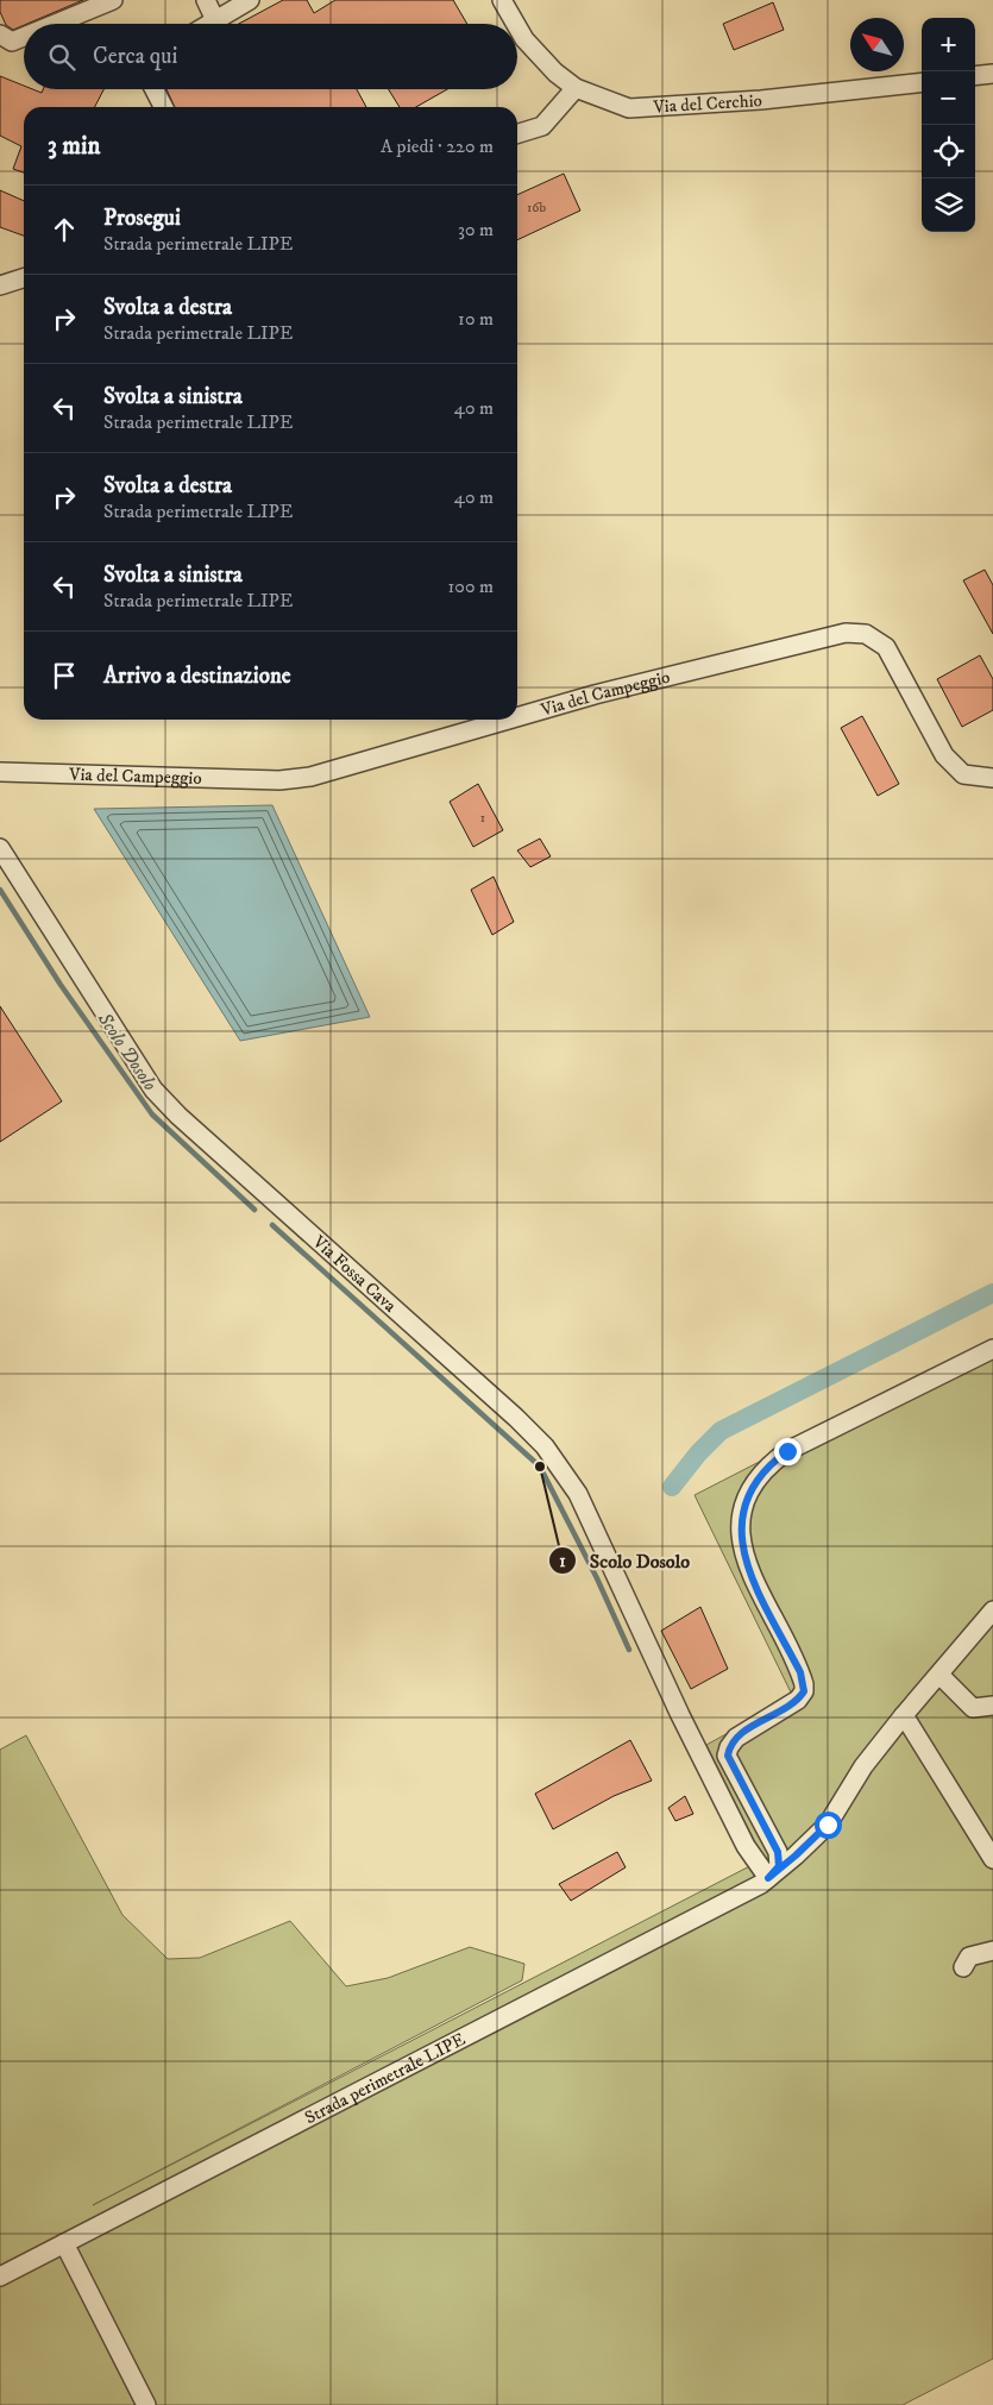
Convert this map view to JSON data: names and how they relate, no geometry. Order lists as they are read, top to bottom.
{
  "streets": {
    "street": [
      "Via del Cerchio",
      "Via del Campeggio",
      "Via Fossa Cava",
      "Strada perimetrale LIPE"
    ]
  },
  "crossings": [
    ["Via Fossa Cava", "Strada perimetrale LIPE"]
  ],
  "water": ["Scolo Dosolo"],
  "places": ["Scolo Dosolo"],
  "house_numbers": ["16b", "1"],
  "north": "top left",
  "page": {
    "map_buttons": ["+", "−"],
    "search": "Cerca qui",
    "heading": ["3 min", "A piedi · 220 m"],
    "list": [
      ["Prosegui", "Strada perimetrale LIPE", "30 m"],
      ["Svolta a destra", "Strada perimetrale LIPE", "10 m"],
      ["Svolta a sinistra", "Strada perimetrale LIPE", "40 m"],
      ["Svolta a destra", "Strada perimetrale LIPE", "40 m"],
      ["Svolta a sinistra", "Strada perimetrale LIPE", "100 m"],
      "Arrivo a destinazione"
    ]
  }
}
